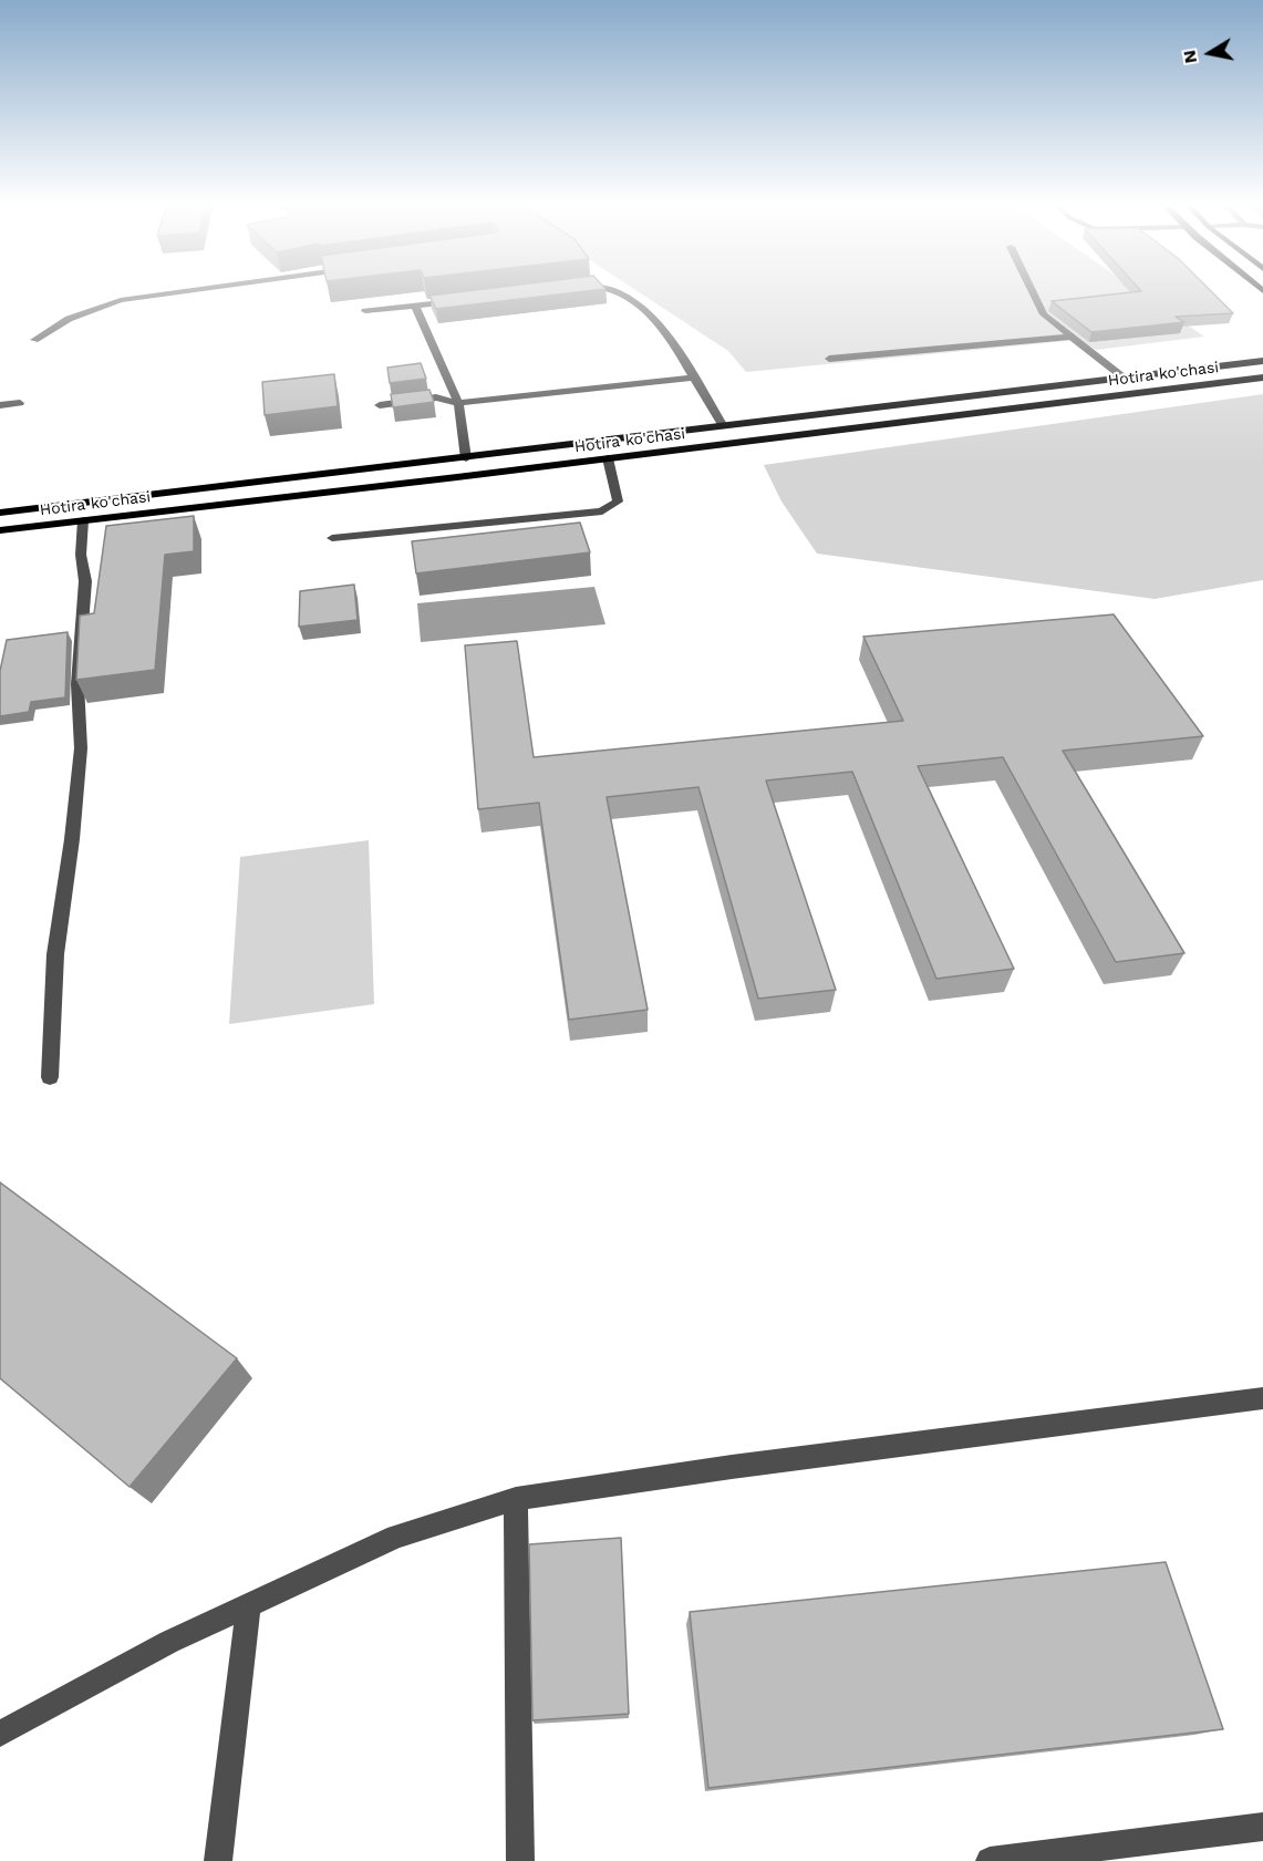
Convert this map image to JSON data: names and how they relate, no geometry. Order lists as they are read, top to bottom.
{
  "streets": {
    "main road": ["Hotira ko'chasi"]
  },
  "north": "left"
}
